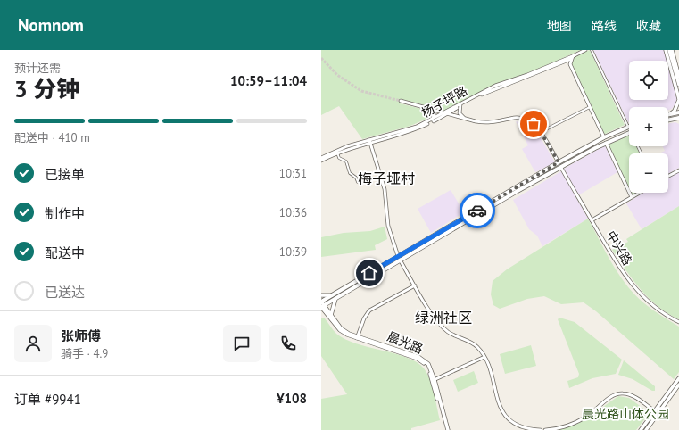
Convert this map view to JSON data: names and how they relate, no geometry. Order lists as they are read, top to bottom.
{
  "streets": {
    "main road": ["杨子坪路", "中兴路", "晨光路"]
  },
  "districts": ["梅子垭村", "绿洲社区"],
  "parks": ["晨光路山体公园"],
  "page": {
    "header": "Nomnom",
    "nav": ["地图", "路线", "收藏"],
    "heading": ["3 分钟", "预计还需", "10:59–11:04"],
    "panel": [
      "张师傅",
      "骑手 · 4.9",
      "订单 #9941",
      "¥108"
    ],
    "map_buttons": ["+", "−"],
    "bar": "配送中 · 410 m",
    "list": [
      ["已接单", "10:31"],
      ["制作中", "10:36"],
      ["配送中", "10:39"],
      "已送达"
    ]
  }
}
